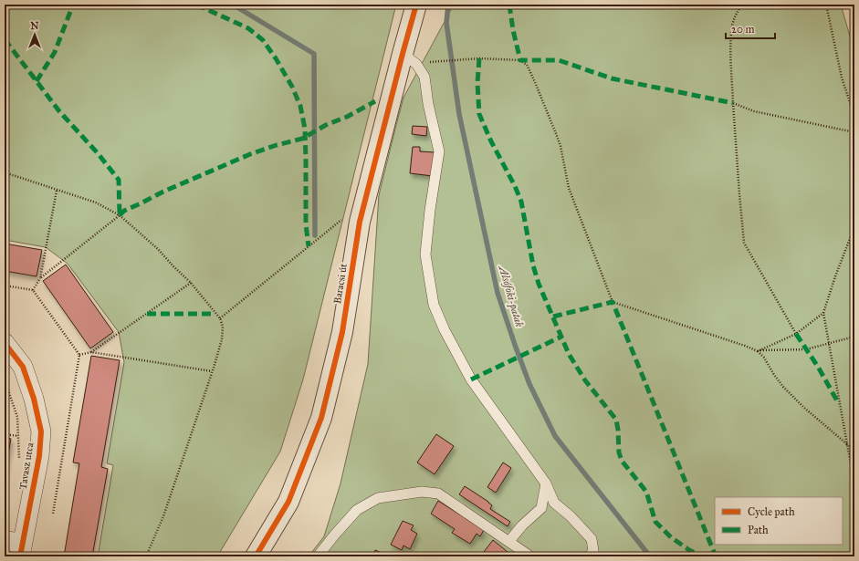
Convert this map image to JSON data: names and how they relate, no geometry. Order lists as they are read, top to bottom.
{
  "streets": {
    "street": ["Baracsi út", "Tavasz utca"]
  },
  "water": ["Alsófoki-patak"],
  "legend": ["Cycle path", "Path"],
  "scale_bar": "20 m",
  "north": "top"
}
